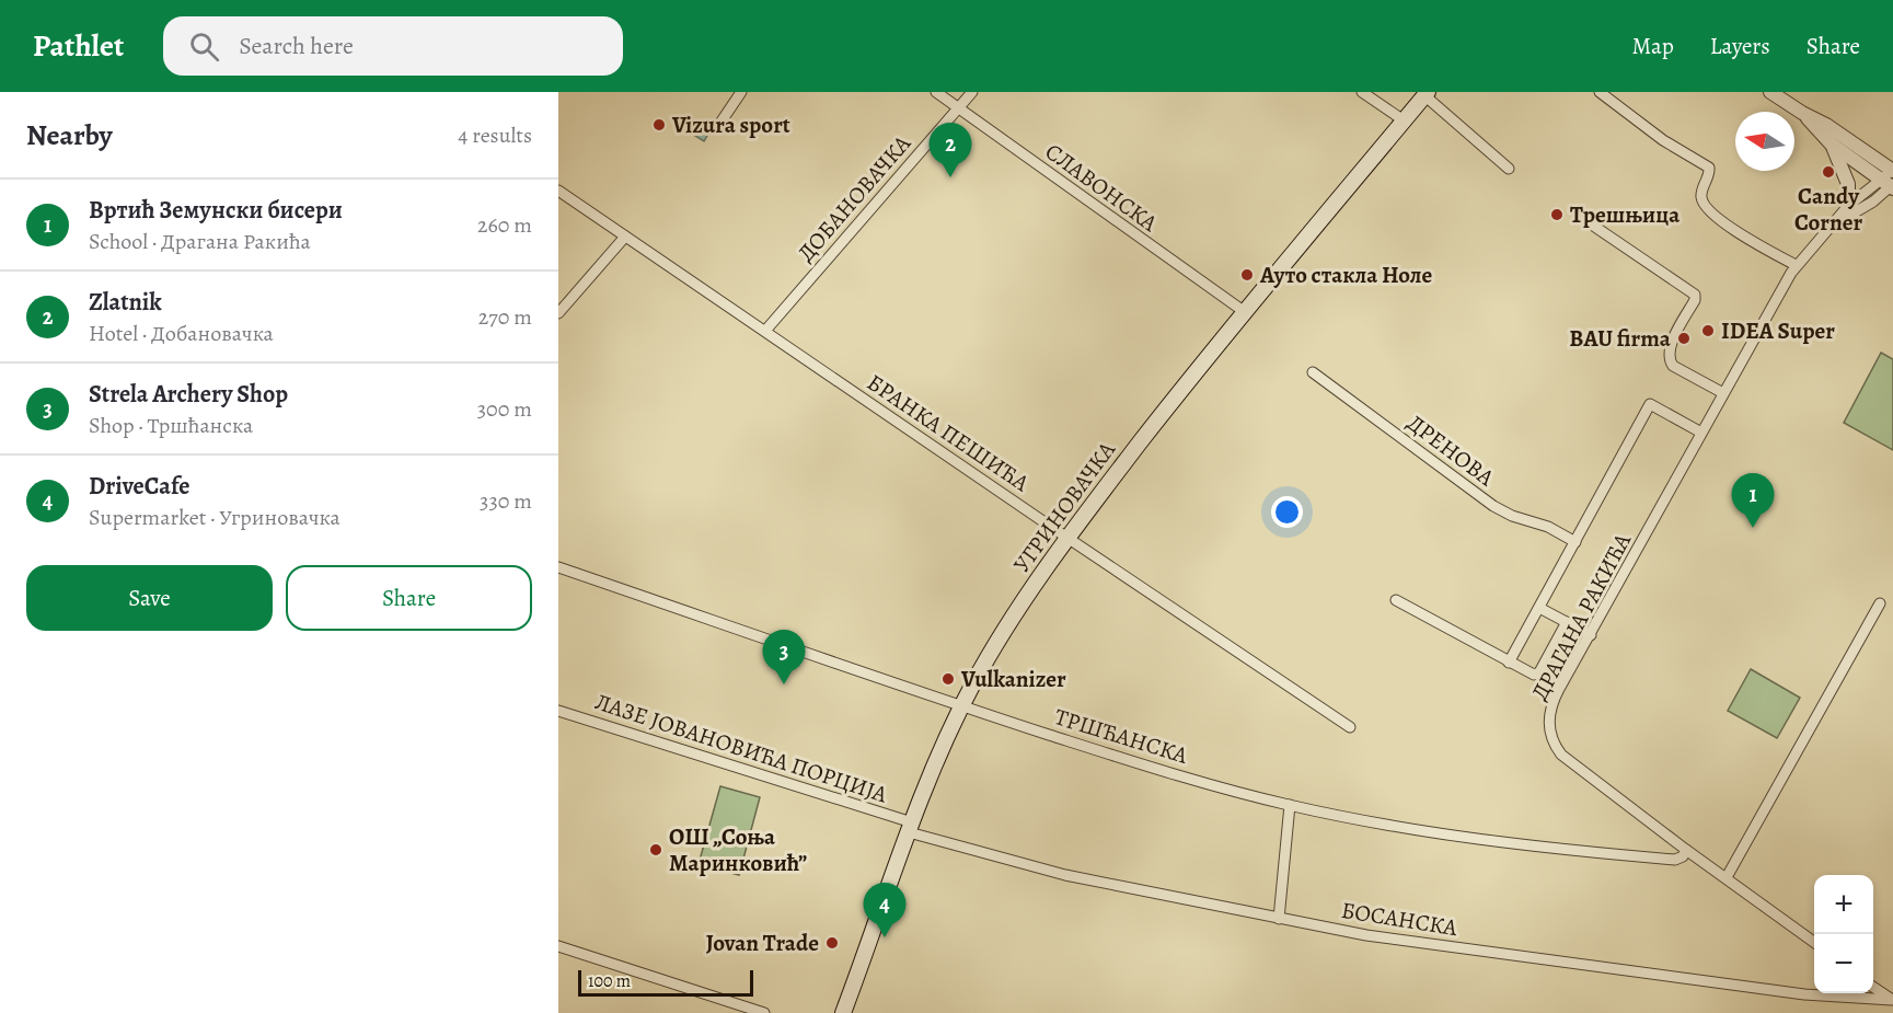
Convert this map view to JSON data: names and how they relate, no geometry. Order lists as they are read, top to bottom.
{
  "streets": {
    "main road": ["УГРИНОВАЧКА"],
    "street": [
      "СЛАВОНСКА",
      "ДОБАНОВАЧКА",
      "БРАНКА ПЕШИЋА",
      "ДРЕНОВА",
      "ДРАГАНА РАКИЋА",
      "ТРШЋАНСКА",
      "ЛАЗЕ ЈОВАНОВИЋА ПОРЦИЈА",
      "БОСАНСКА"
    ]
  },
  "crossings": [
    ["СЛАВОНСКА", "ДОБАНОВАЧКА"],
    ["СЛАВОНСКА", "УГРИНОВАЧКА"],
    ["ДОБАНОВАЧКА", "БРАНКА ПЕШИЋА"],
    ["БРАНКА ПЕШИЋА", "УГРИНОВАЧКА"],
    ["ДРЕНОВА", "ДРАГАНА РАКИЋА"],
    ["УГРИНОВАЧКА", "ТРШЋАНСКА"],
    ["УГРИНОВАЧКА", "ЛАЗЕ ЈОВАНОВИЋА ПОРЦИЈА"],
    ["УГРИНОВАЧКА", "БОСАНСКА"],
    ["ДРАГАНА РАКИЋА", "ТРШЋАНСКА"],
    ["ЛАЗЕ ЈОВАНОВИЋА ПОРЦИЈА", "БОСАНСКА"]
  ],
  "places": [
    "Vizura sport",
    "Candy Corner",
    "Трешњица",
    "Ауто стакла Ноле",
    "IDEA Super",
    "BAU firma",
    "Vulkanizer",
    "ОШ „Соња Маринковић”",
    "Jovan Trade"
  ],
  "scale_bar": "100 m",
  "north": "left",
  "page": {
    "header": "Pathlet",
    "search": "Search here",
    "nav": ["Map", "Layers", "Share"],
    "heading": ["Nearby", "4 results"],
    "pins": [
      "2",
      "1",
      "3",
      "4"
    ],
    "list": [
      {
        "mark": "1",
        "name": "Вртић Земунски бисери",
        "note": "School · Драгана Ракића",
        "value": "260 m"
      },
      {
        "mark": "2",
        "name": "Zlatnik",
        "note": "Hotel · Добановачка",
        "value": "270 m"
      },
      {
        "mark": "3",
        "name": "Strela Archery Shop",
        "note": "Shop · Тршћанска",
        "value": "300 m"
      },
      {
        "mark": "4",
        "name": "DriveCafe",
        "note": "Supermarket · Угриновачка",
        "value": "330 m"
      }
    ],
    "buttons": ["Save", "Share"],
    "map_buttons": ["+", "−"],
    "scale": "100 m"
  }
}
